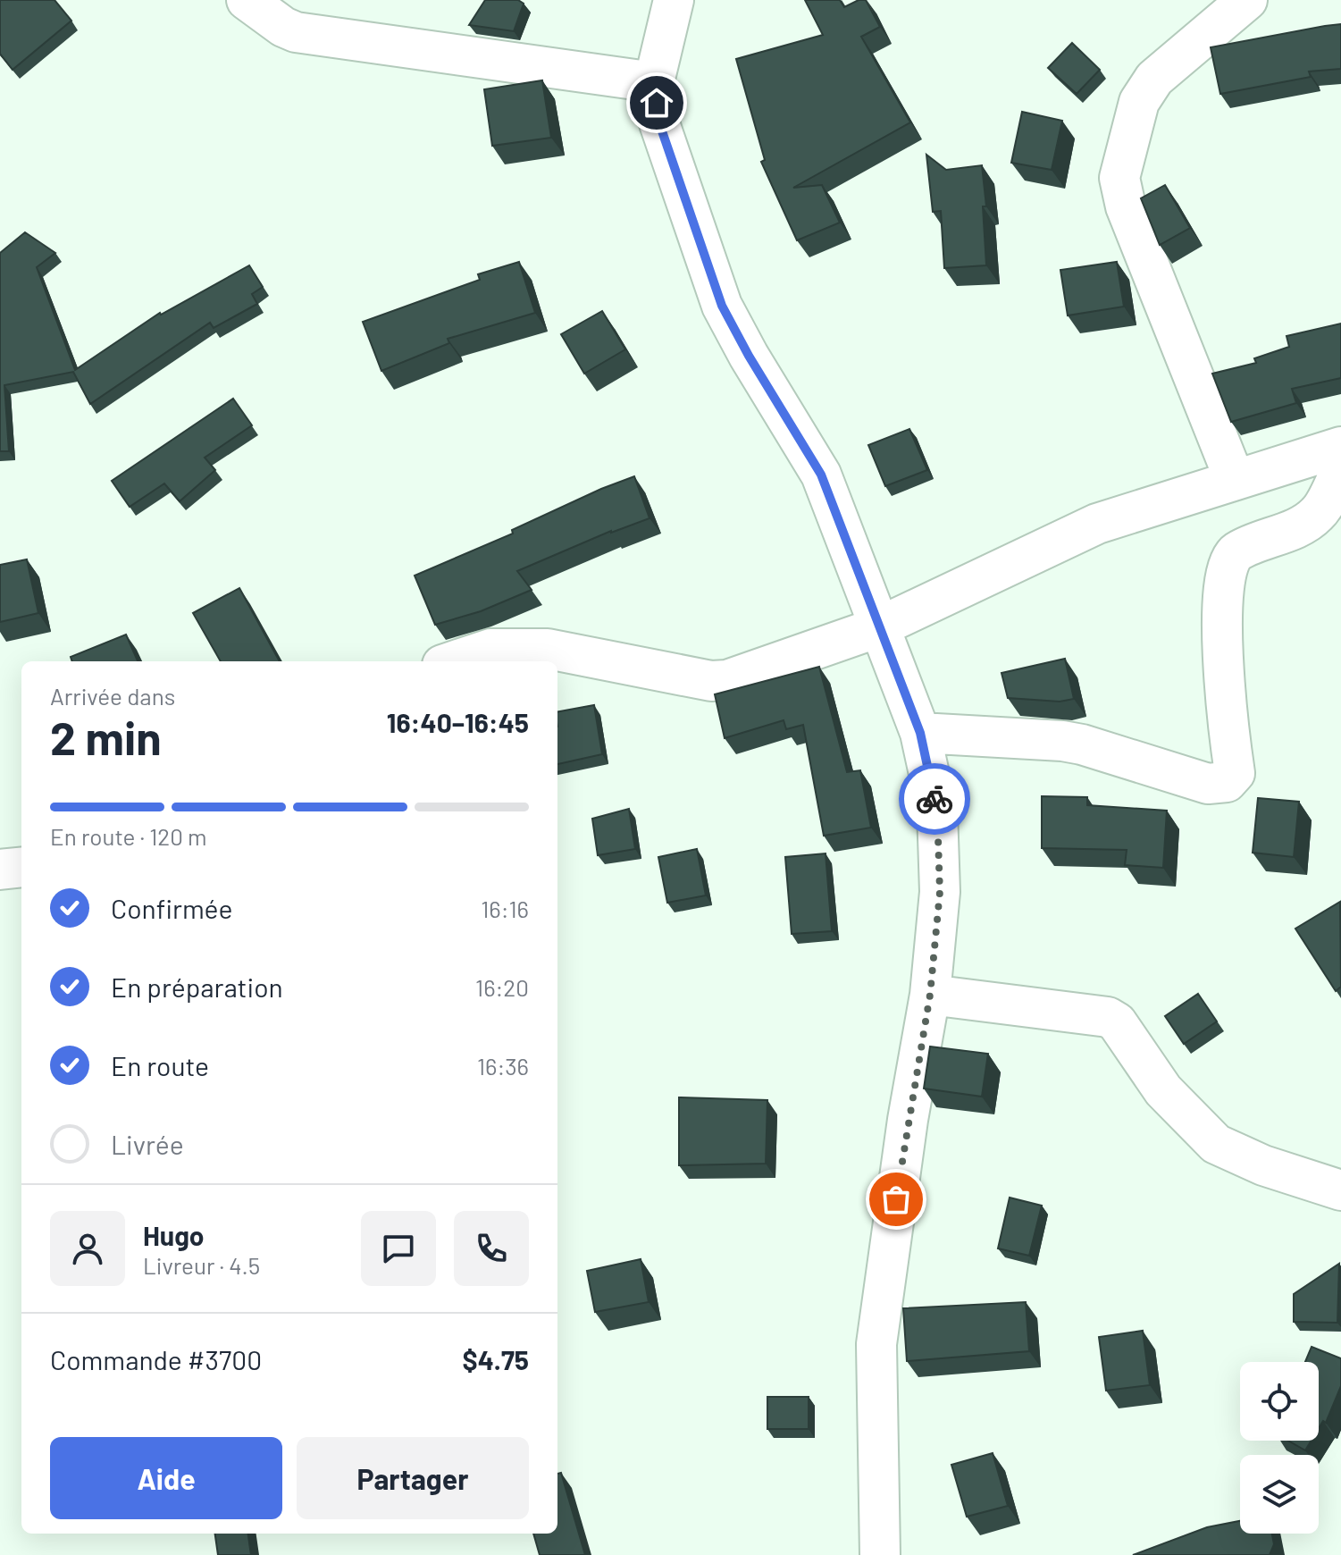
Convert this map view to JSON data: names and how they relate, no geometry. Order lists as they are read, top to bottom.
{
  "page": {
    "heading": ["2 min", "Arrivée dans", "16:40–16:45"],
    "panel": [
      "Hugo",
      "Livreur · 4.5",
      "Commande #3700",
      "$4.75"
    ],
    "bar": "En route · 120 m",
    "list": [
      ["Confirmée", "16:16"],
      ["En préparation", "16:20"],
      ["En route", "16:36"],
      "Livrée"
    ],
    "buttons": ["Aide", "Partager"]
  }
}
